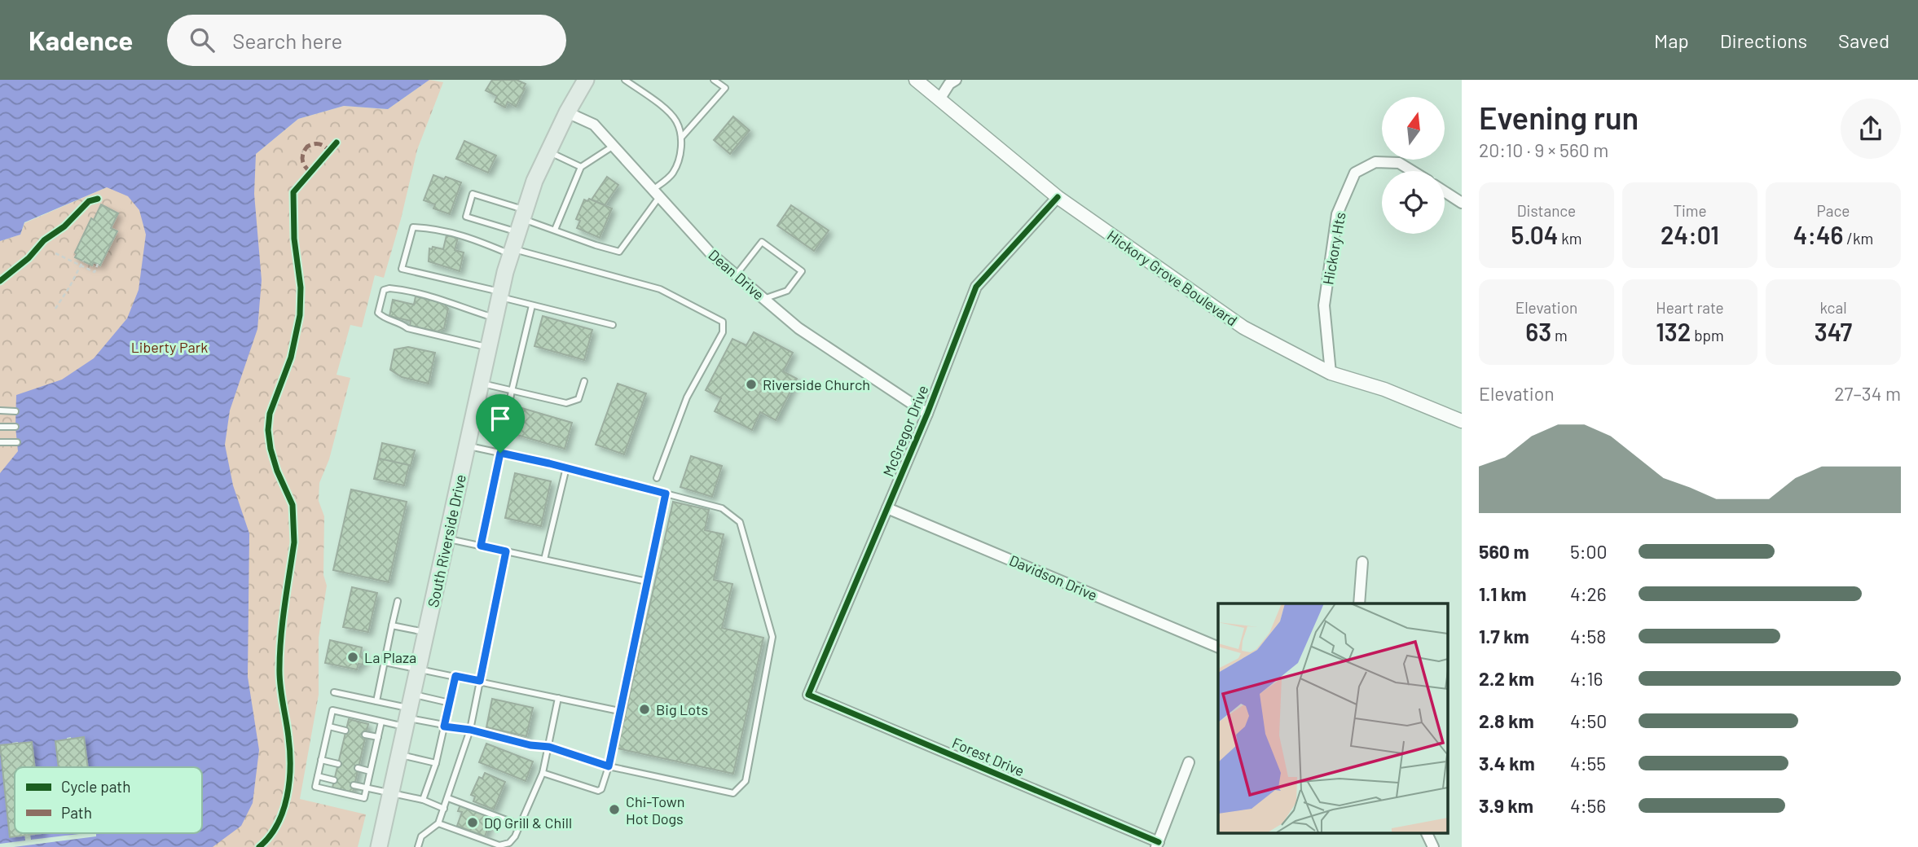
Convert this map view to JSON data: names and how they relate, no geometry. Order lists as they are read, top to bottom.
{
  "streets": {
    "highway": ["South Riverside Drive"],
    "street": [
      "Hickory Hts",
      "Dean Drive",
      "Hickory Grove Boulevard",
      "McGregor Drive",
      "Davidson Drive",
      "Forest Drive"
    ]
  },
  "crossings": [
    ["Hickory Hts", "Hickory Grove Boulevard"],
    ["Dean Drive", "McGregor Drive"],
    ["Dean Drive", "South Riverside Drive"],
    ["Hickory Grove Boulevard", "McGregor Drive"],
    ["McGregor Drive", "Davidson Drive"],
    ["McGregor Drive", "Forest Drive"]
  ],
  "parks": ["Liberty Park"],
  "places": [
    "Riverside Church",
    "La Plaza",
    "Big Lots",
    "Chi-Town Hot Dogs",
    "DQ Grill & Chill"
  ],
  "legend": ["Cycle path", "Path"],
  "north": "top",
  "page": {
    "header": "Kadence",
    "search": "Search here",
    "nav": ["Map", "Directions", "Saved"],
    "heading": ["Evening run", "20:10 · 9 × 560 m"],
    "stats": [
      ["Distance", "5.04 km"],
      ["Time", "24:01"],
      ["Pace", "4:46 /km"],
      ["Elevation", "63 m"],
      ["Heart rate", "132 bpm"],
      ["kcal", "347"]
    ],
    "chart": ["Elevation", "27–34 m"],
    "list": [
      {
        "name": "560 m",
        "note": "5:00"
      },
      {
        "name": "1.1 km",
        "note": "4:26"
      },
      {
        "name": "1.7 km",
        "note": "4:58"
      },
      {
        "name": "2.2 km",
        "note": "4:16"
      },
      {
        "name": "2.8 km",
        "note": "4:50"
      },
      {
        "name": "3.4 km",
        "note": "4:55"
      },
      {
        "name": "3.9 km",
        "note": "4:56"
      }
    ]
  }
}
